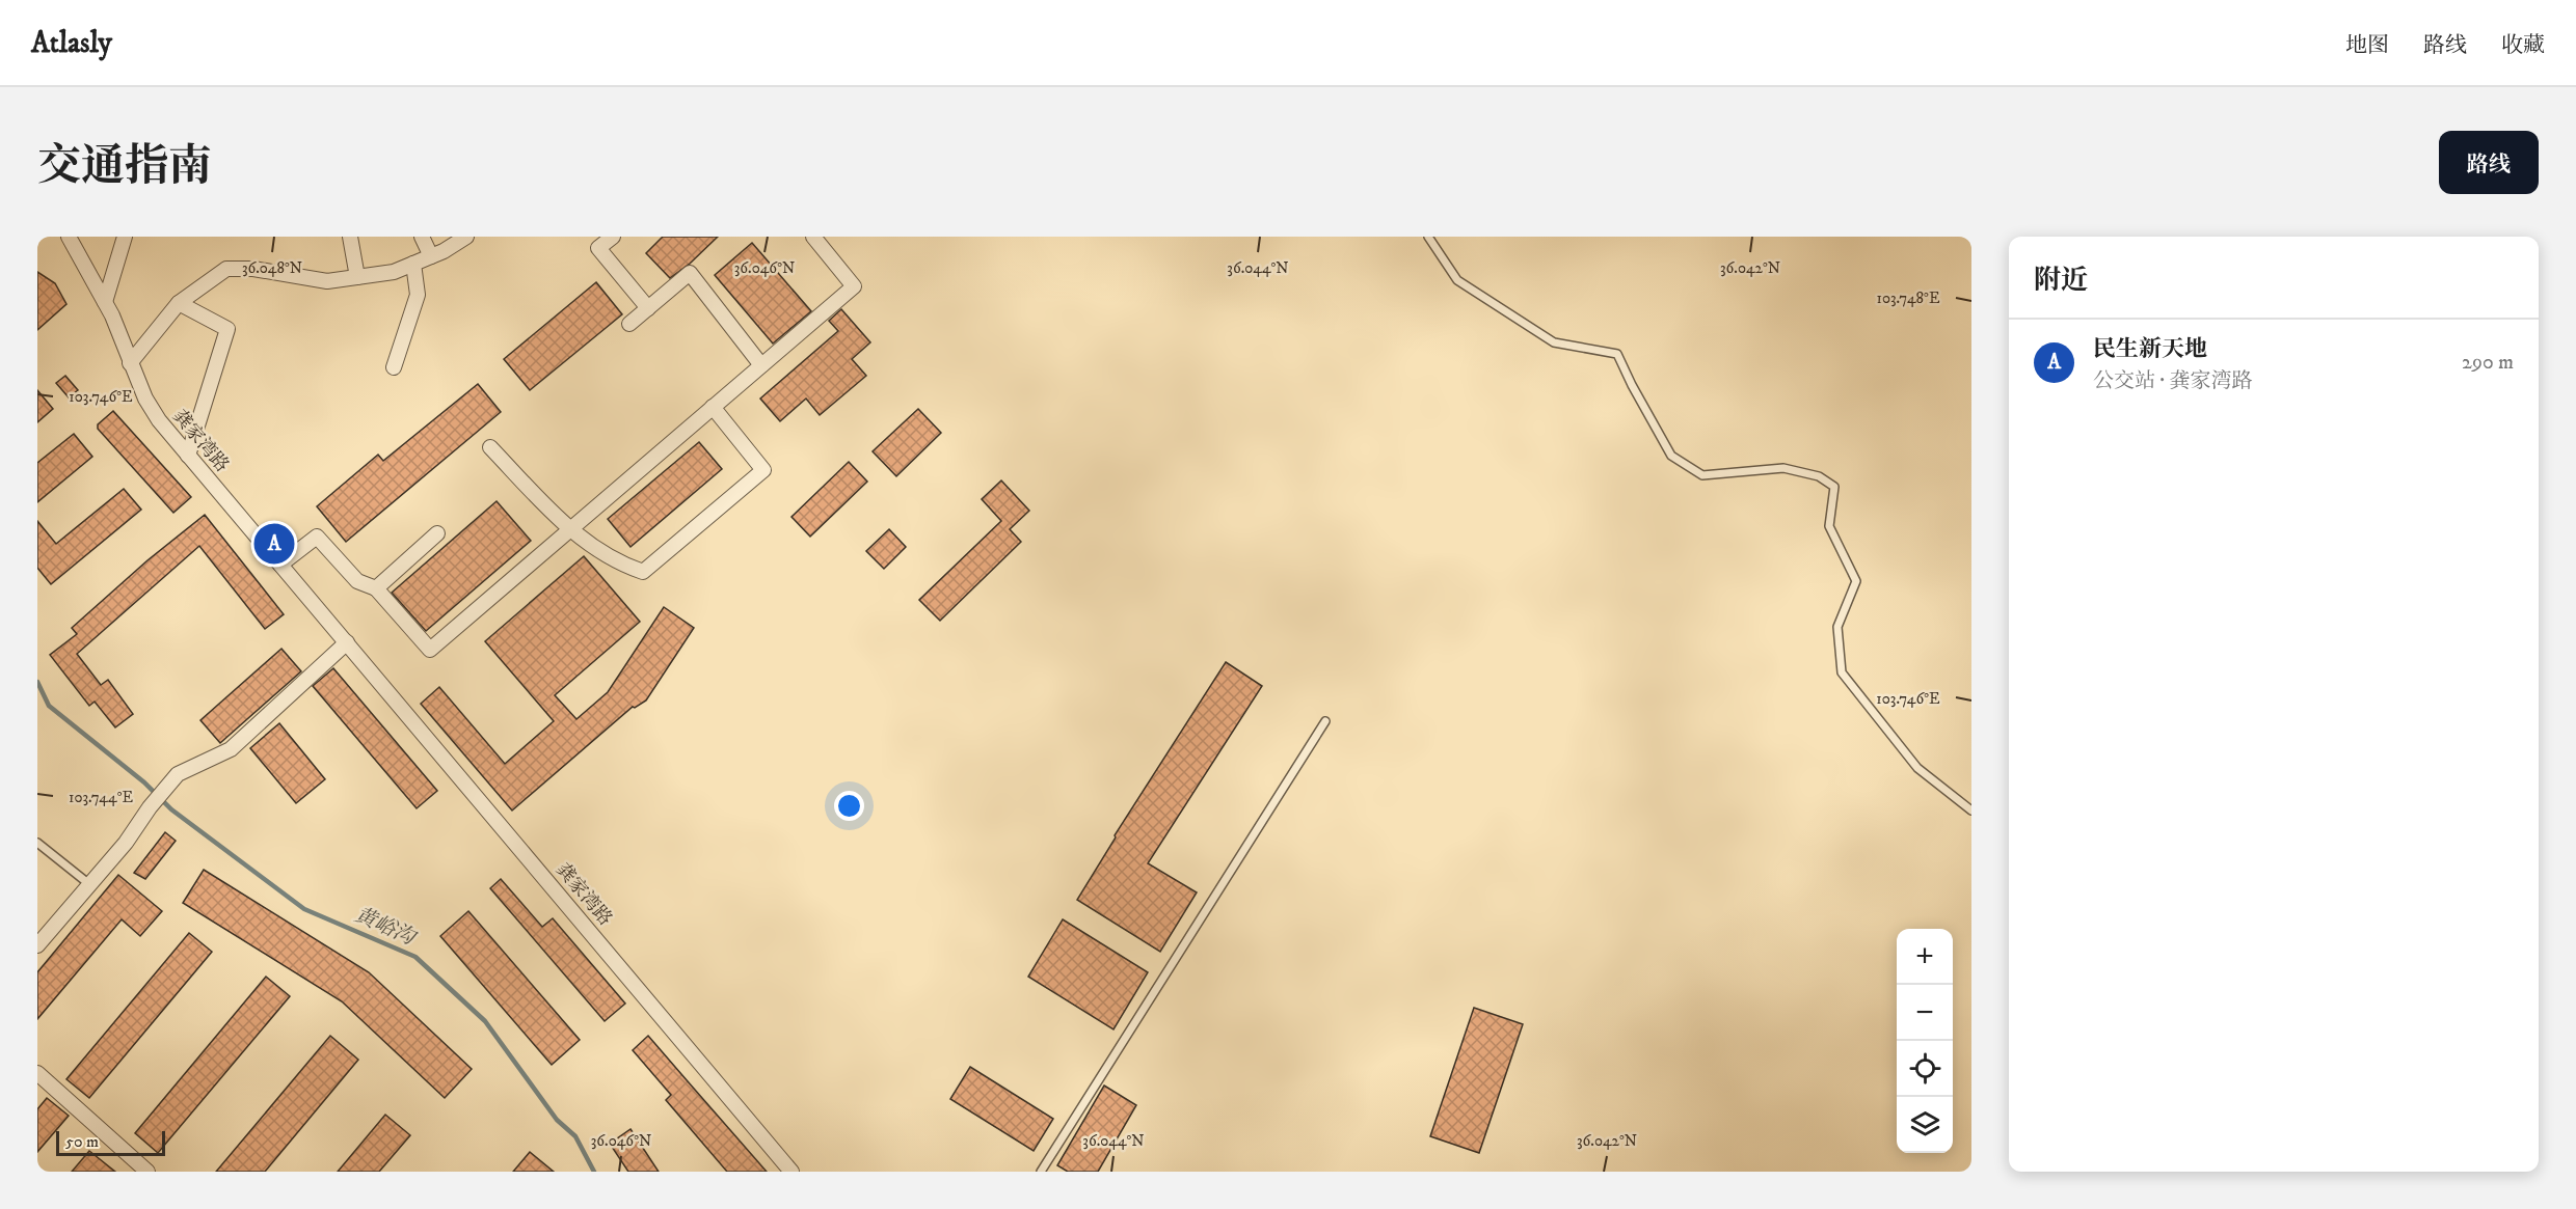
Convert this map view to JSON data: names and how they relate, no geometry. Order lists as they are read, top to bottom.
{
  "streets": {
    "street": ["龚家湾路"]
  },
  "water": ["黄峪沟"],
  "scale_bar": "50 m",
  "page": {
    "header": "Atlasly",
    "nav": ["地图", "路线", "收藏"],
    "title": "交通指南",
    "buttons": "路线",
    "heading": "附近",
    "list": [
      {
        "mark": "A",
        "name": "民生新天地",
        "note": "公交站 · 龚家湾路",
        "value": "290 m"
      }
    ],
    "pins": "A",
    "map_buttons": ["+", "−"],
    "scale": "50 m"
  },
  "coordinates": [
    "36.048°N",
    "36.046°N",
    "36.044°N",
    "36.042°N",
    "103.748°E",
    "103.746°E",
    "103.744°E"
  ]
}
